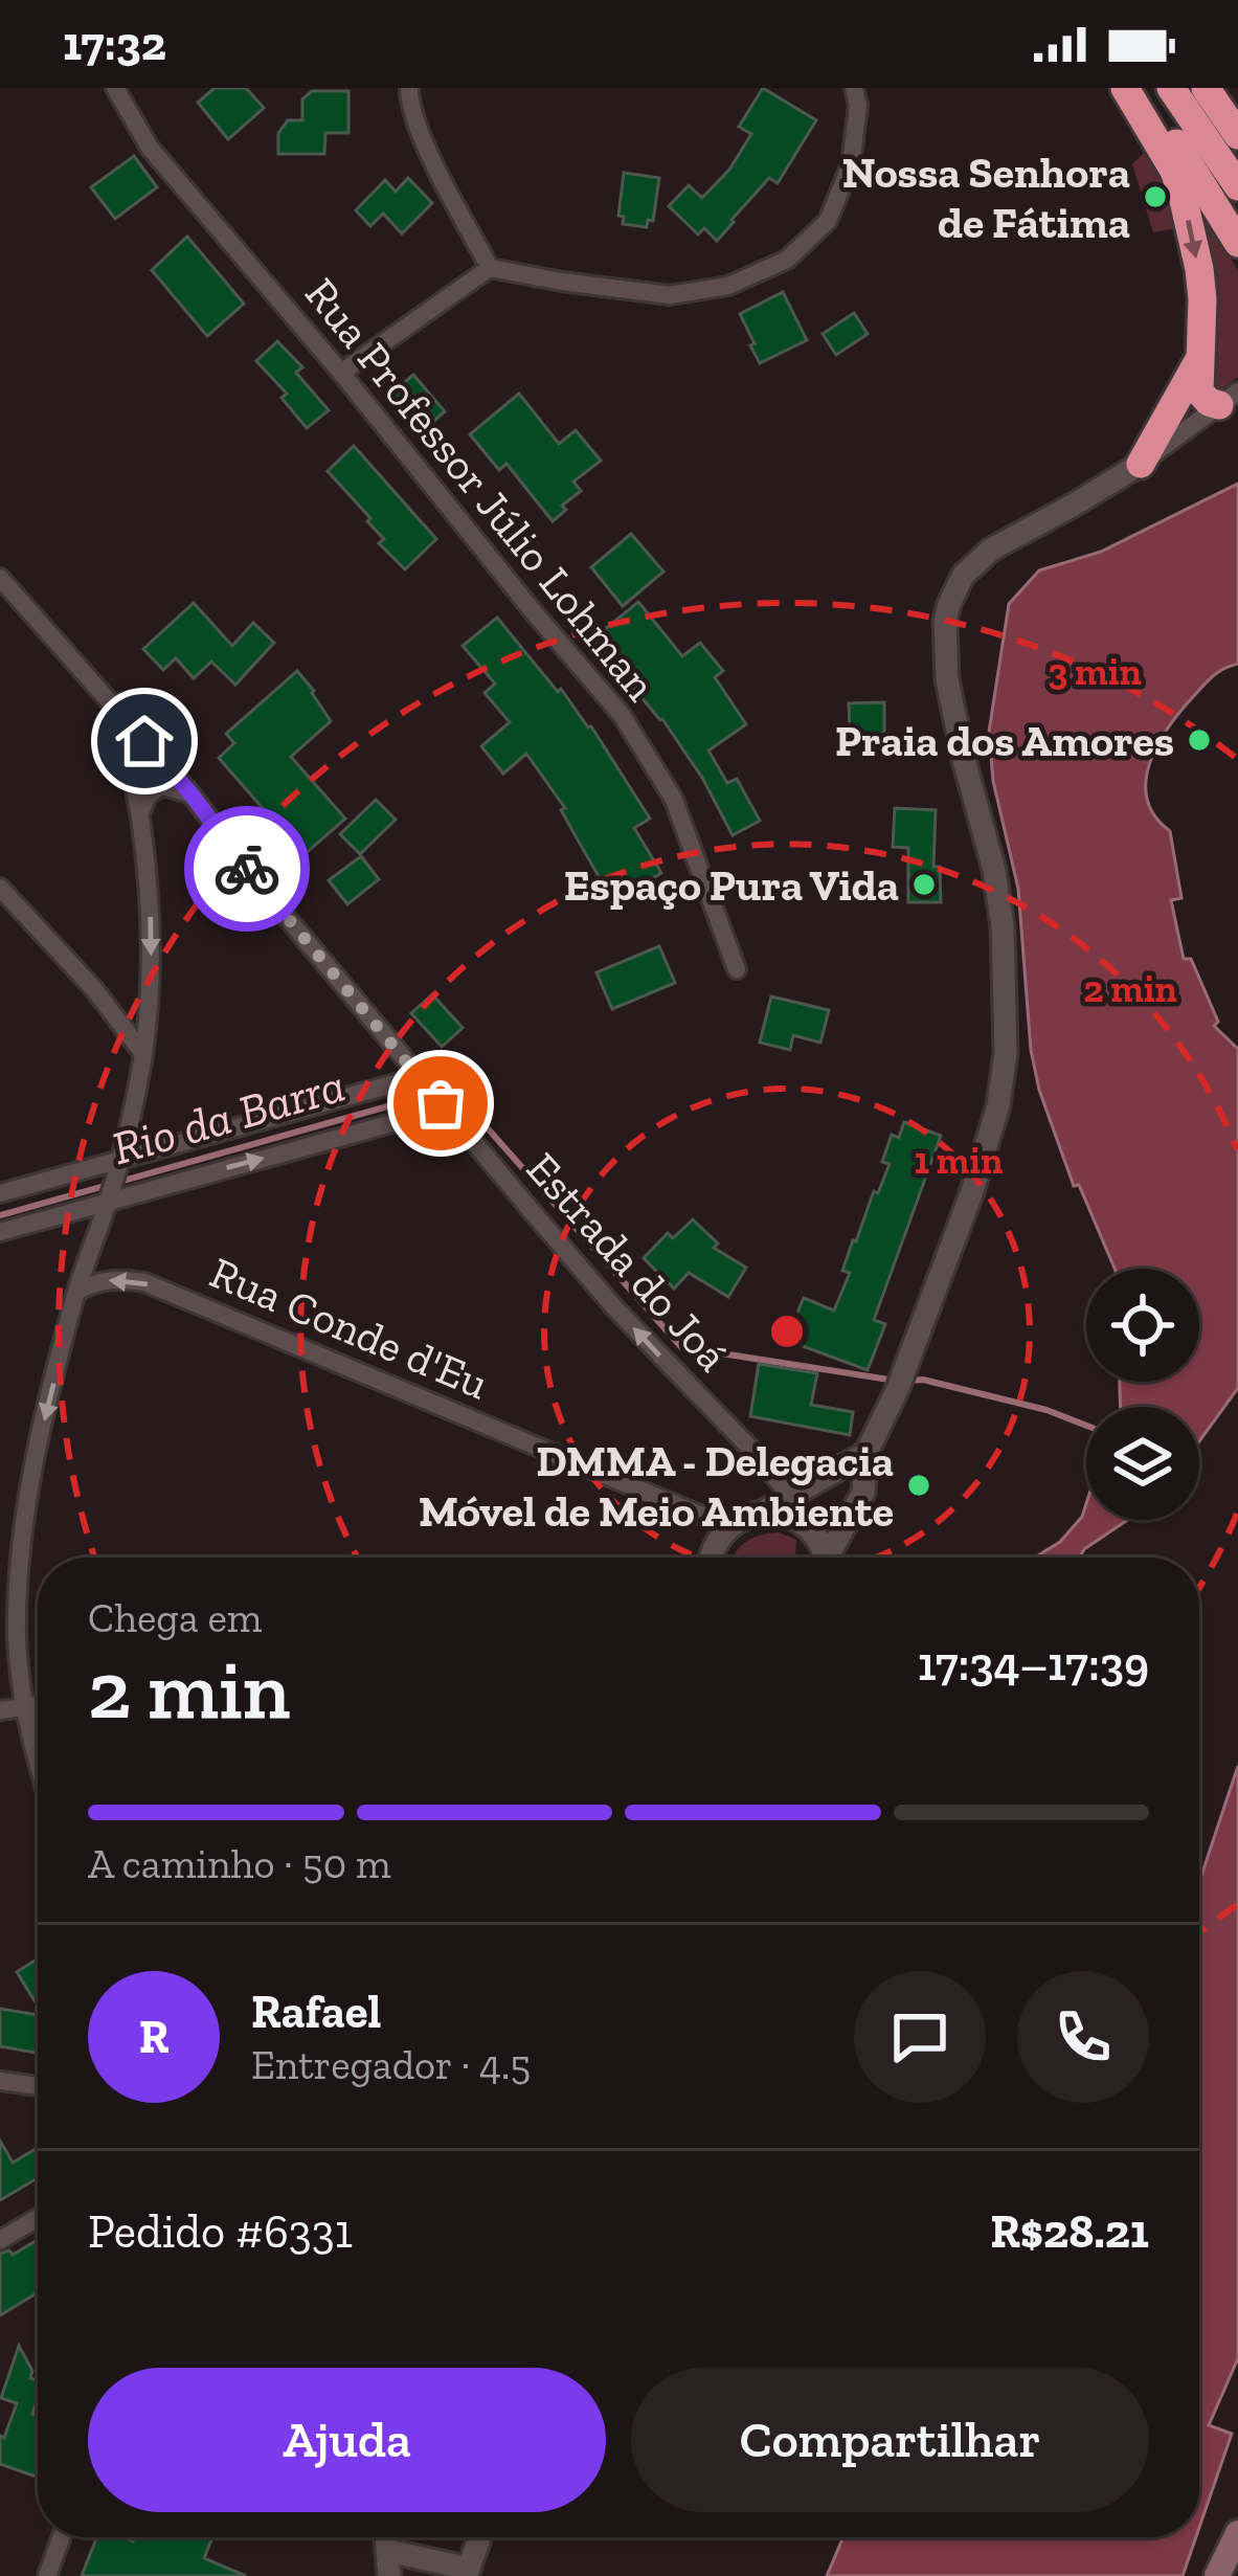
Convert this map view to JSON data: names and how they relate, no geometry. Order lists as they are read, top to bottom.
{
  "streets": {
    "street": ["Rua Professor Júlio Lohman", "Estrada do Joá", "Rua Conde d'Eu"]
  },
  "one_way": ["Estrada do Joá", "Rua Conde d'Eu"],
  "water": ["Rio da Barra"],
  "places": [
    "Nossa Senhora de Fátima",
    "Praia dos Amores",
    "Espaço Pura Vida",
    "DMMA - Delegacia Móvel de Meio Ambiente"
  ],
  "page": {
    "status": "17:32",
    "heading": ["2 min", "Chega em", "17:34–17:39"],
    "panel": [
      "Rafael",
      "Entregador · 4.5",
      "Pedido #6331",
      "R$28.21"
    ],
    "bar": "A caminho · 50 m",
    "round": "R",
    "buttons": ["Ajuda", "Compartilhar"]
  },
  "rings": ["3 min", "2 min", "1 min"]
}
